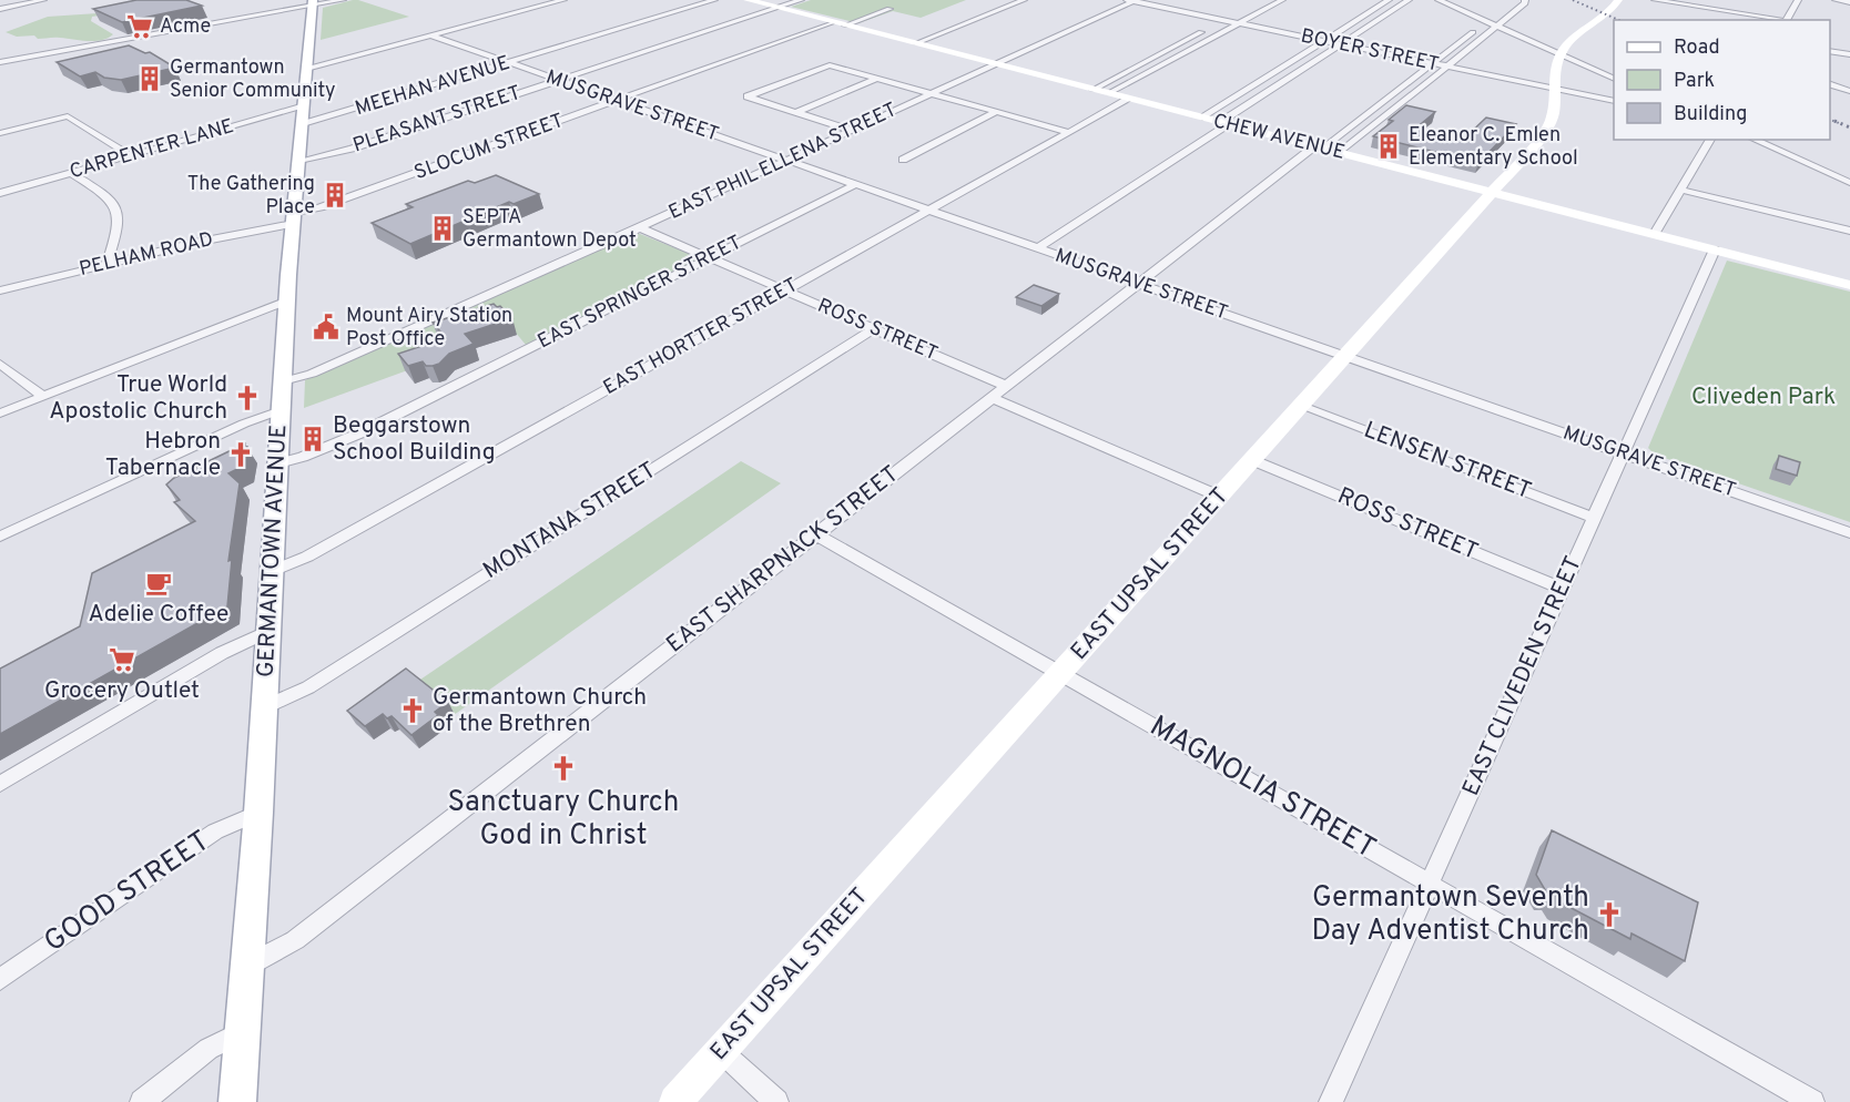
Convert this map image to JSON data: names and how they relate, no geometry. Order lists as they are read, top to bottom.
{
  "streets": {
    "main road": ["GERMANTOWN AVENUE"],
    "street": [
      "BOYER STREET",
      "MEEHAN AVENUE",
      "MUSGRAVE STREET",
      "PLEASANT STREET",
      "CHEW AVENUE",
      "SLOCUM STREET",
      "CARPENTER LANE",
      "EAST PHIL ELLENA STREET",
      "PELHAM ROAD",
      "EAST SPRINGER STREET",
      "ROSS STREET",
      "EAST HORTTER STREET",
      "LENSEN STREET",
      "MONTANA STREET",
      "EAST SHARPNACK STREET",
      "EAST UPSAL STREET",
      "EAST CLIVEDEN STREET",
      "MAGNOLIA STREET",
      "GOOD STREET"
    ]
  },
  "crossings": [
    ["BOYER STREET", "EAST PHIL ELLENA STREET"],
    ["BOYER STREET", "EAST SHARPNACK STREET"],
    ["BOYER STREET", "EAST UPSAL STREET"],
    ["MEEHAN AVENUE", "MUSGRAVE STREET"],
    ["MEEHAN AVENUE", "GERMANTOWN AVENUE"],
    ["MUSGRAVE STREET", "PLEASANT STREET"],
    ["MUSGRAVE STREET", "SLOCUM STREET"],
    ["MUSGRAVE STREET", "EAST PHIL ELLENA STREET"],
    ["MUSGRAVE STREET", "EAST SPRINGER STREET"],
    ["MUSGRAVE STREET", "EAST HORTTER STREET"],
    ["MUSGRAVE STREET", "EAST SHARPNACK STREET"],
    ["MUSGRAVE STREET", "EAST UPSAL STREET"],
    ["MUSGRAVE STREET", "EAST CLIVEDEN STREET"],
    ["PLEASANT STREET", "CHEW AVENUE"],
    ["PLEASANT STREET", "GERMANTOWN AVENUE"],
    ["CHEW AVENUE", "SLOCUM STREET"],
    ["CHEW AVENUE", "EAST PHIL ELLENA STREET"],
    ["CHEW AVENUE", "EAST HORTTER STREET"],
    ["CHEW AVENUE", "EAST SHARPNACK STREET"],
    ["CHEW AVENUE", "EAST UPSAL STREET"],
    ["CHEW AVENUE", "EAST CLIVEDEN STREET"],
    ["SLOCUM STREET", "PELHAM ROAD"],
    ["SLOCUM STREET", "GERMANTOWN AVENUE"],
    ["CARPENTER LANE", "GERMANTOWN AVENUE"],
    ["EAST PHIL ELLENA STREET", "ROSS STREET"],
    ["EAST PHIL ELLENA STREET", "GERMANTOWN AVENUE"],
    ["PELHAM ROAD", "GERMANTOWN AVENUE"],
    ["EAST SPRINGER STREET", "ROSS STREET"],
    ["EAST SPRINGER STREET", "GERMANTOWN AVENUE"],
    ["ROSS STREET", "EAST HORTTER STREET"],
    ["ROSS STREET", "MONTANA STREET"],
    ["ROSS STREET", "EAST SHARPNACK STREET"],
    ["ROSS STREET", "EAST UPSAL STREET"],
    ["ROSS STREET", "EAST CLIVEDEN STREET"],
    ["EAST HORTTER STREET", "GERMANTOWN AVENUE"],
    ["LENSEN STREET", "EAST UPSAL STREET"],
    ["LENSEN STREET", "EAST CLIVEDEN STREET"],
    ["MONTANA STREET", "GERMANTOWN AVENUE"],
    ["GERMANTOWN AVENUE", "EAST SHARPNACK STREET"],
    ["GERMANTOWN AVENUE", "GOOD STREET"],
    ["EAST SHARPNACK STREET", "MAGNOLIA STREET"],
    ["EAST UPSAL STREET", "MAGNOLIA STREET"],
    ["EAST CLIVEDEN STREET", "MAGNOLIA STREET"]
  ],
  "parks": ["Cliveden Park"],
  "places": {
    "supermarket": ["Acme", "Grocery Outlet"],
    "building": [
      "Germantown Senior Community",
      "Eleanor C. Emlen Elementary School",
      "The Gathering Place",
      "SEPTA Germantown Depot",
      "Beggarstown School Building"
    ],
    "public building": ["Mount Airy Station Post Office"],
    "church": [
      "True World Apostolic Church",
      "Hebron Tabernacle",
      "Germantown Church of the Brethren",
      "Sanctuary Church God in Christ",
      "Germantown Seventh Day Adventist Church"
    ],
    "cafe": ["Adelie Coffee"]
  },
  "legend": ["Road", "Park", "Building"]
}
